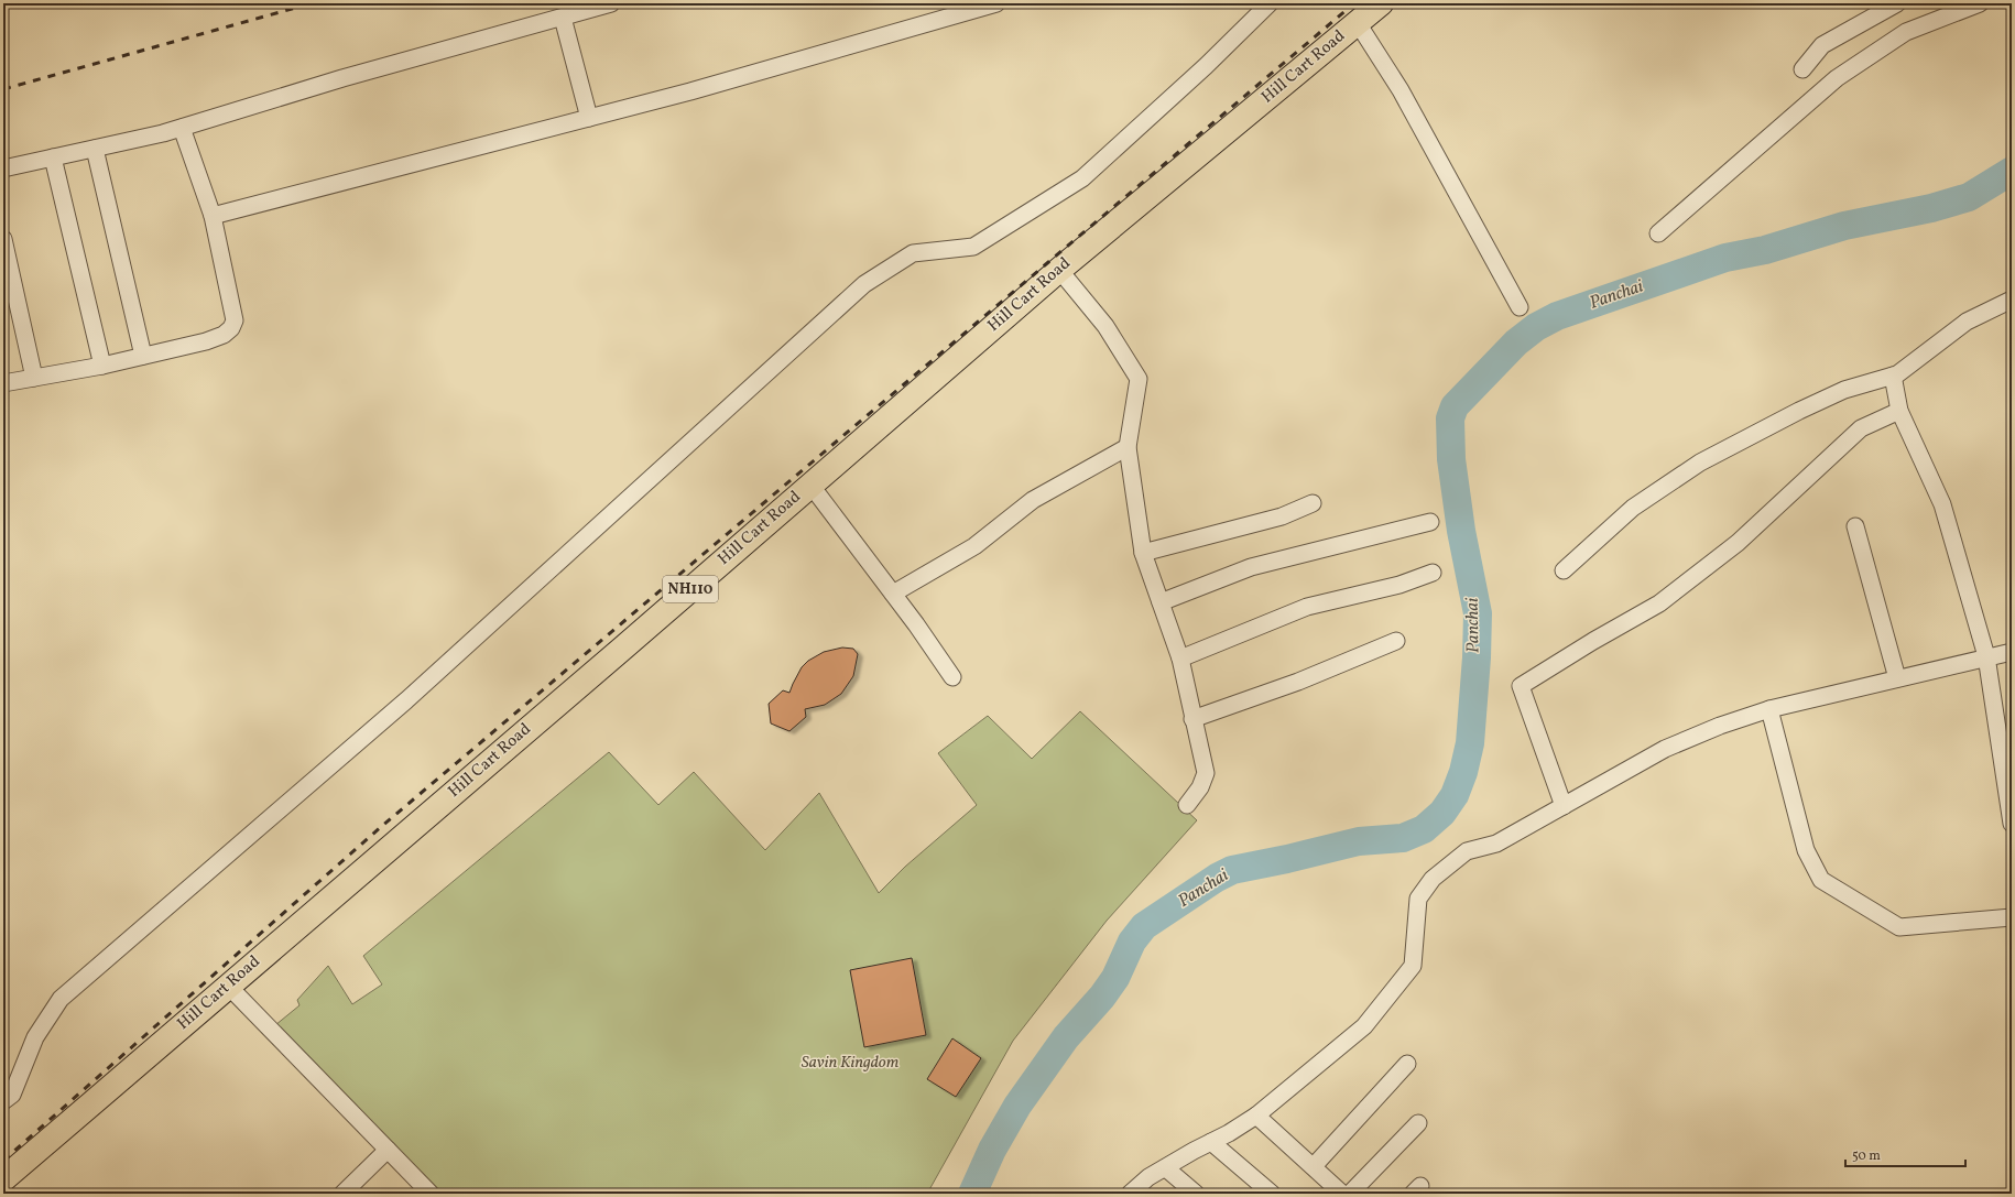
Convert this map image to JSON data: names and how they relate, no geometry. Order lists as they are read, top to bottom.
{
  "streets": {
    "highway": ["Hill Cart Road", "NH110"]
  },
  "water": ["Panchai"],
  "parks": ["Savin Kingdom"],
  "scale_bar": "50 m"
}
